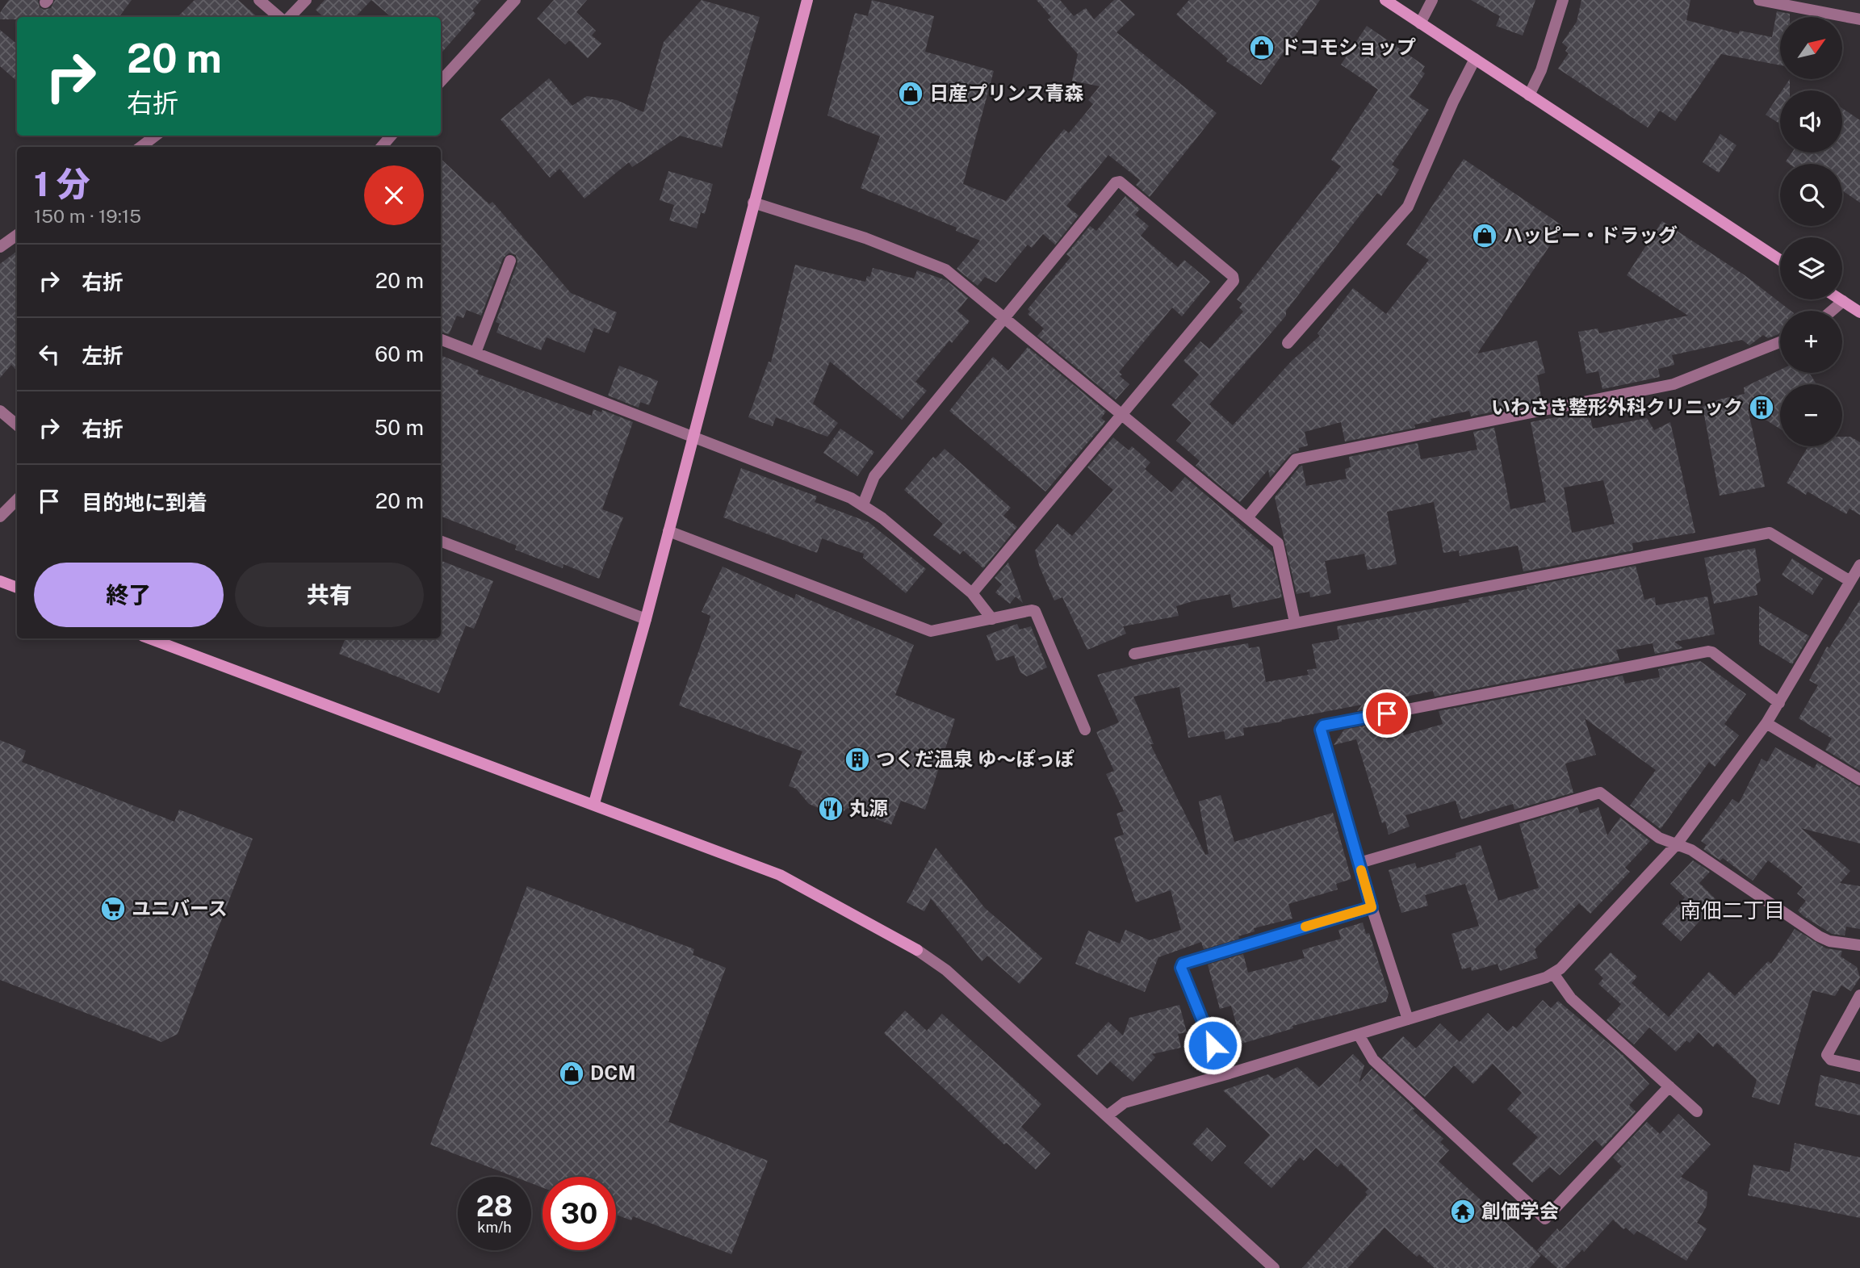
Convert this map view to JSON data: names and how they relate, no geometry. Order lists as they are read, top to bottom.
{
  "districts": ["南佃二丁目"],
  "places": {
    "shop": [
      "ドコモショップ",
      "日産プリンス青森",
      "ハッピー・ドラッグ",
      "DCM"
    ],
    "building": ["いわさき整形外科クリニック", "つくだ温泉 ゆ～ぽっぽ"],
    "restaurant": ["丸源"],
    "supermarket": ["ユニバース"],
    "temple": ["創価学会"]
  },
  "north": "top right",
  "page": {
    "map_buttons": ["+", "−"],
    "turn": ["20 m", "右折"],
    "heading": ["1 分", "150 m · 19:15"],
    "list": [
      {
        "name": "右折",
        "value": "20 m"
      },
      {
        "name": "左折",
        "value": "60 m"
      },
      {
        "name": "右折",
        "value": "50 m"
      },
      {
        "name": "目的地に到着",
        "value": "20 m"
      }
    ],
    "buttons": ["終了", "共有"],
    "speed": "28 km/h",
    "limit": "30"
  }
}
